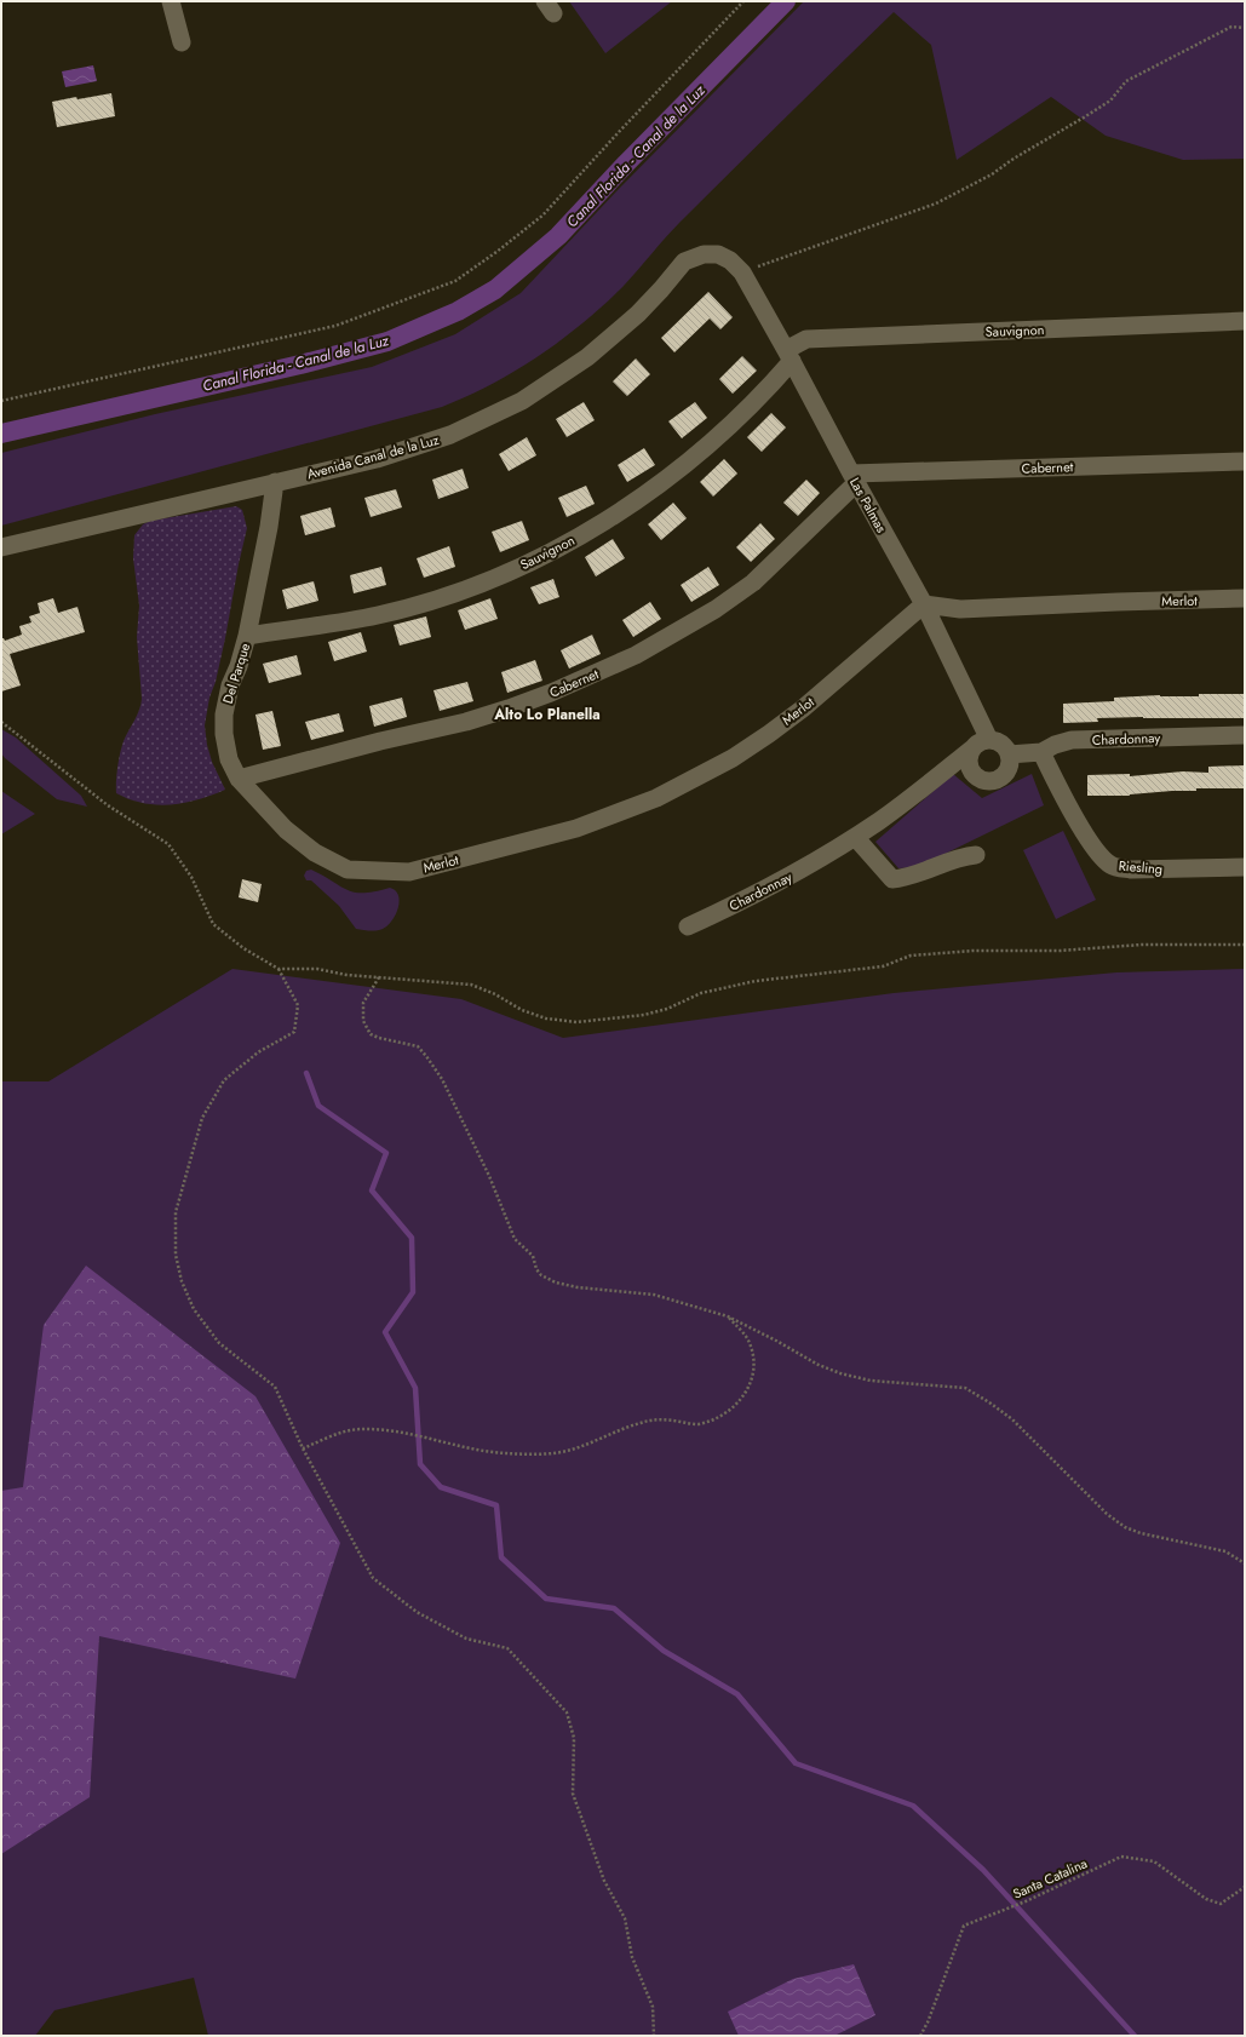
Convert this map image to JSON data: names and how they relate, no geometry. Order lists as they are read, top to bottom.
{
  "streets": {
    "street": [
      "Sauvignon",
      "Avenida Canal de la Luz",
      "Cabernet",
      "Las Palmas",
      "Merlot",
      "Del Parque",
      "Chardonnay",
      "Riesling"
    ],
    "path": ["Santa Catalina"]
  },
  "crossings": [
    ["Sauvignon", "Las Palmas"],
    ["Sauvignon", "Del Parque"],
    ["Avenida Canal de la Luz", "Las Palmas"],
    ["Avenida Canal de la Luz", "Del Parque"],
    ["Cabernet", "Las Palmas"],
    ["Cabernet", "Del Parque"],
    ["Las Palmas", "Merlot"],
    ["Las Palmas", "Chardonnay"],
    ["Merlot", "Del Parque"],
    ["Chardonnay", "Riesling"]
  ],
  "districts": ["Alto Lo Planella"],
  "water": ["Canal Florida - Canal de la Luz"]
}
